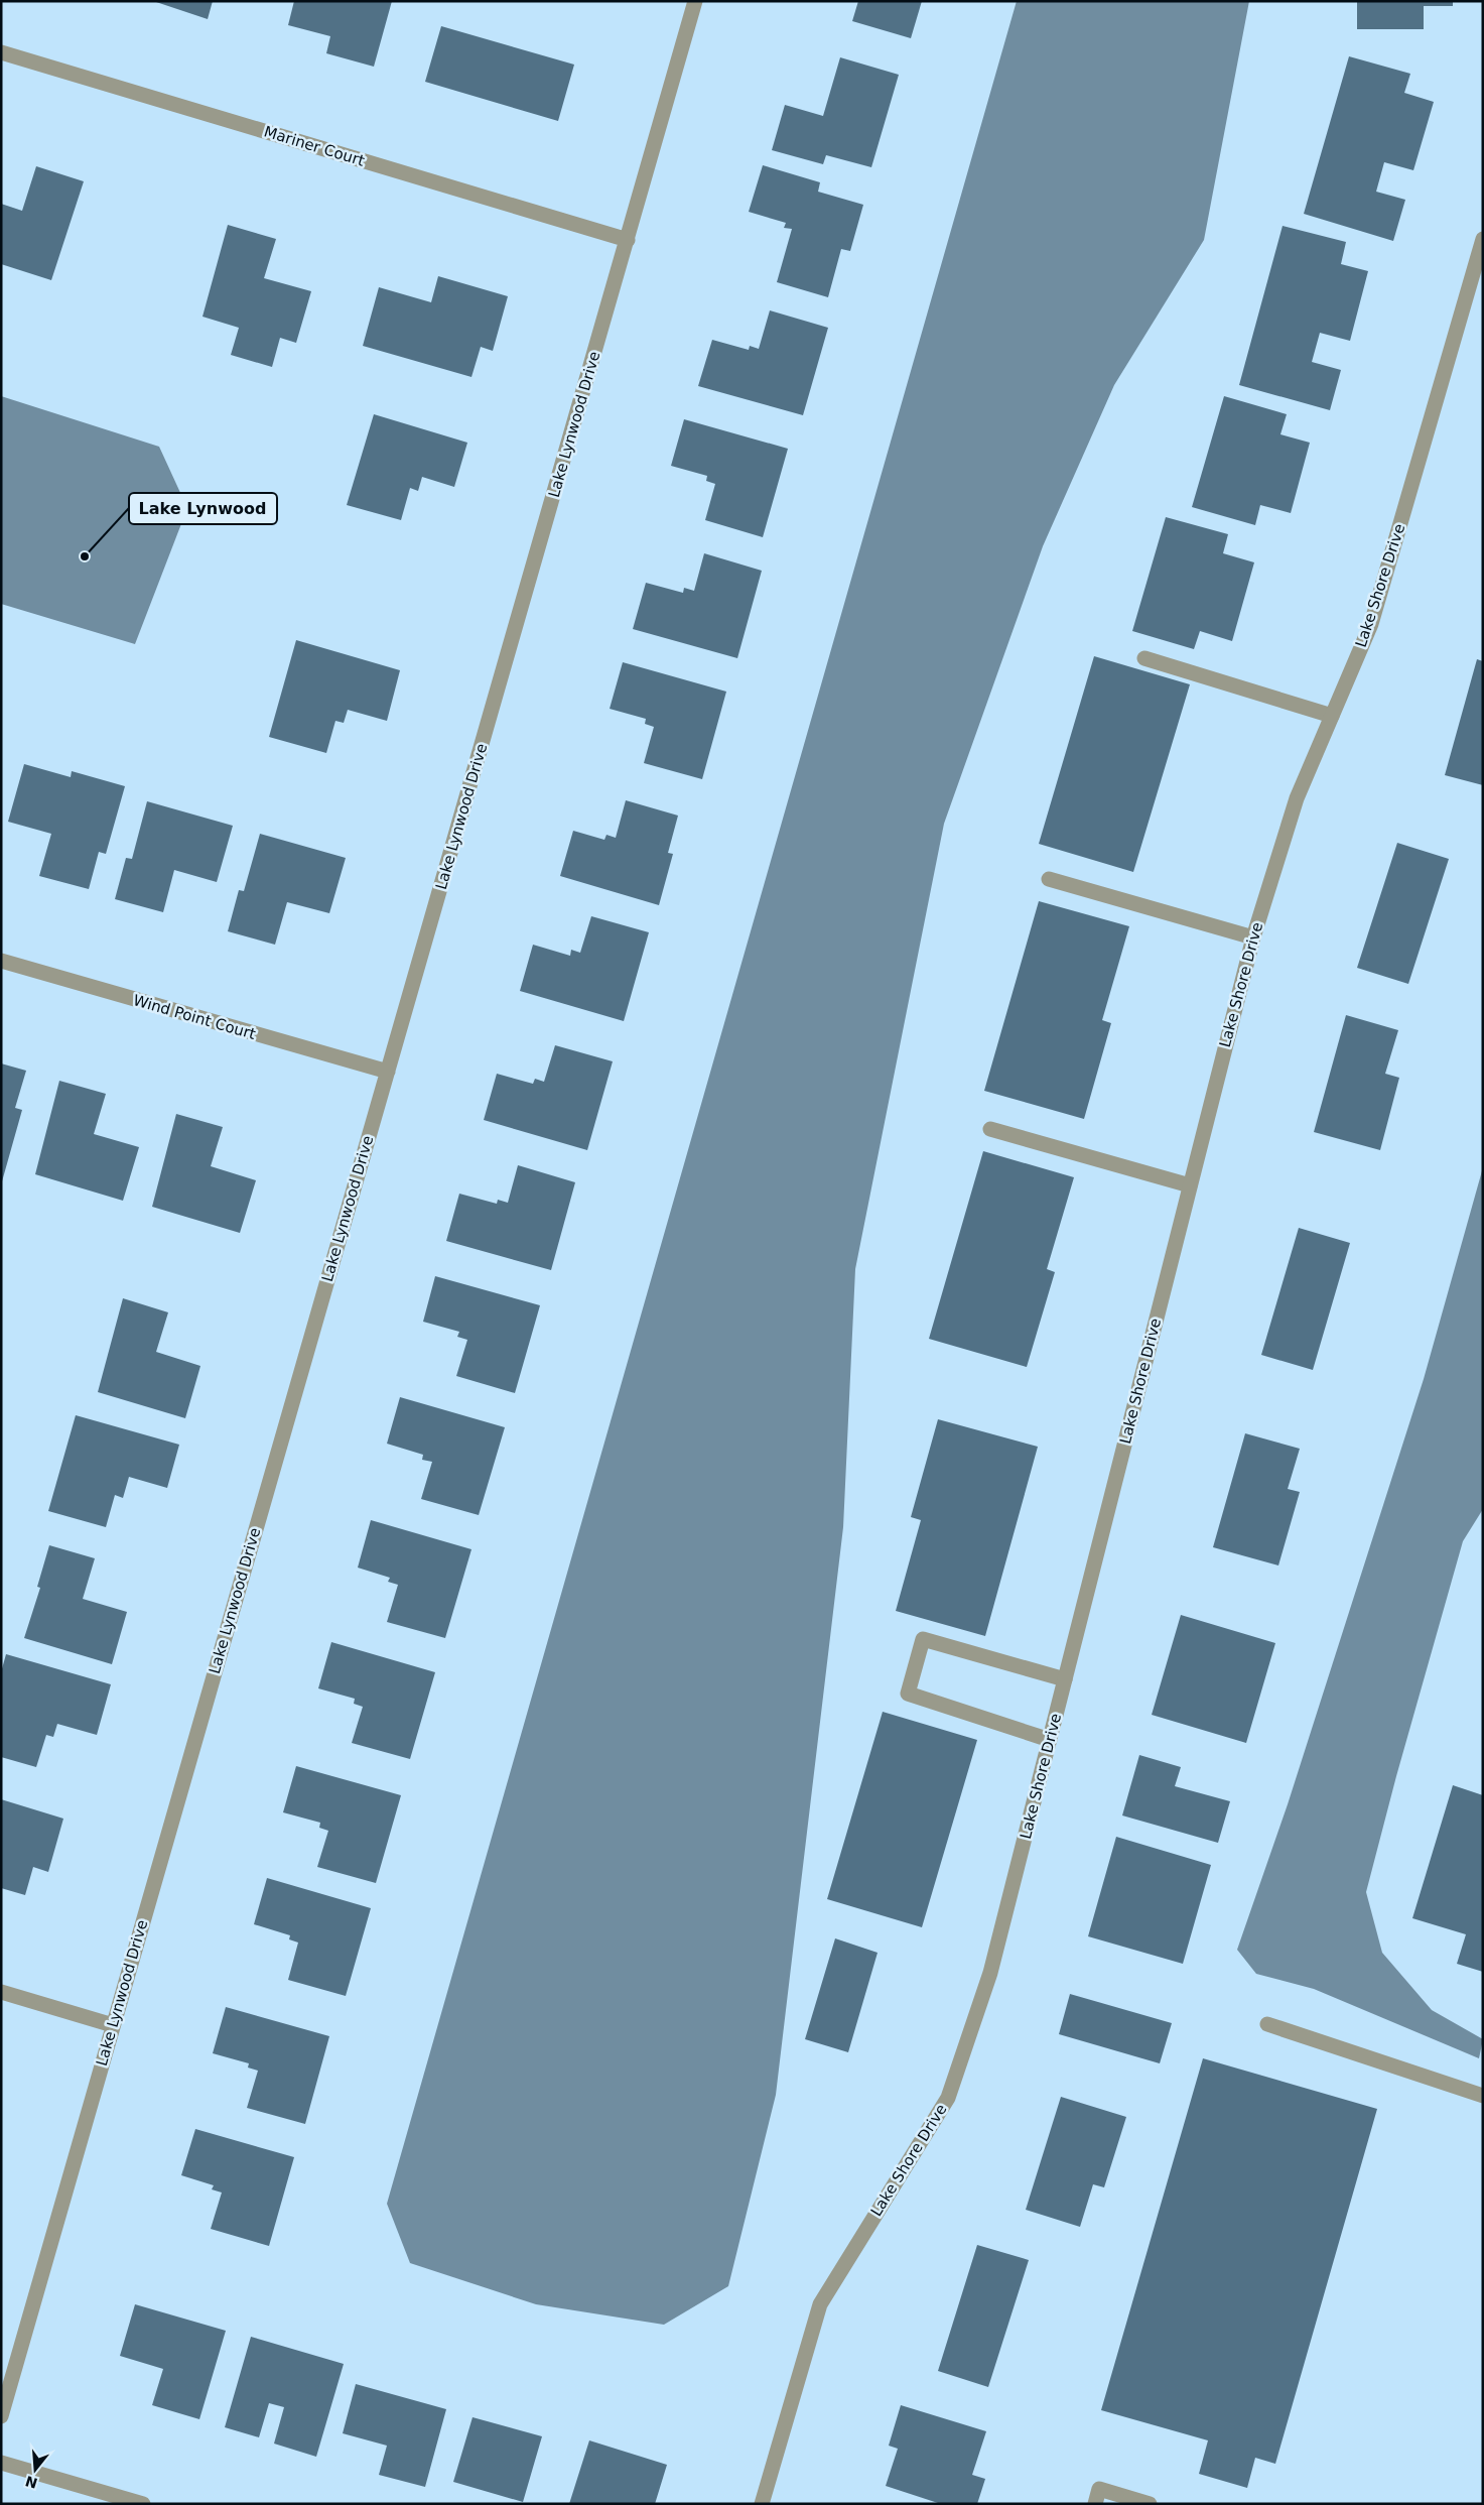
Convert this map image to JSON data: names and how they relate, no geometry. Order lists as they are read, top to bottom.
{
  "streets": {
    "street": [
      "Mariner Court",
      "Lake Lynwood Drive",
      "Lake Shore Drive",
      "Wind Point Court"
    ]
  },
  "crossings": [
    ["Mariner Court", "Lake Lynwood Drive"],
    ["Lake Lynwood Drive", "Wind Point Court"]
  ],
  "places": ["Lake Lynwood"],
  "north": "bottom"
}
